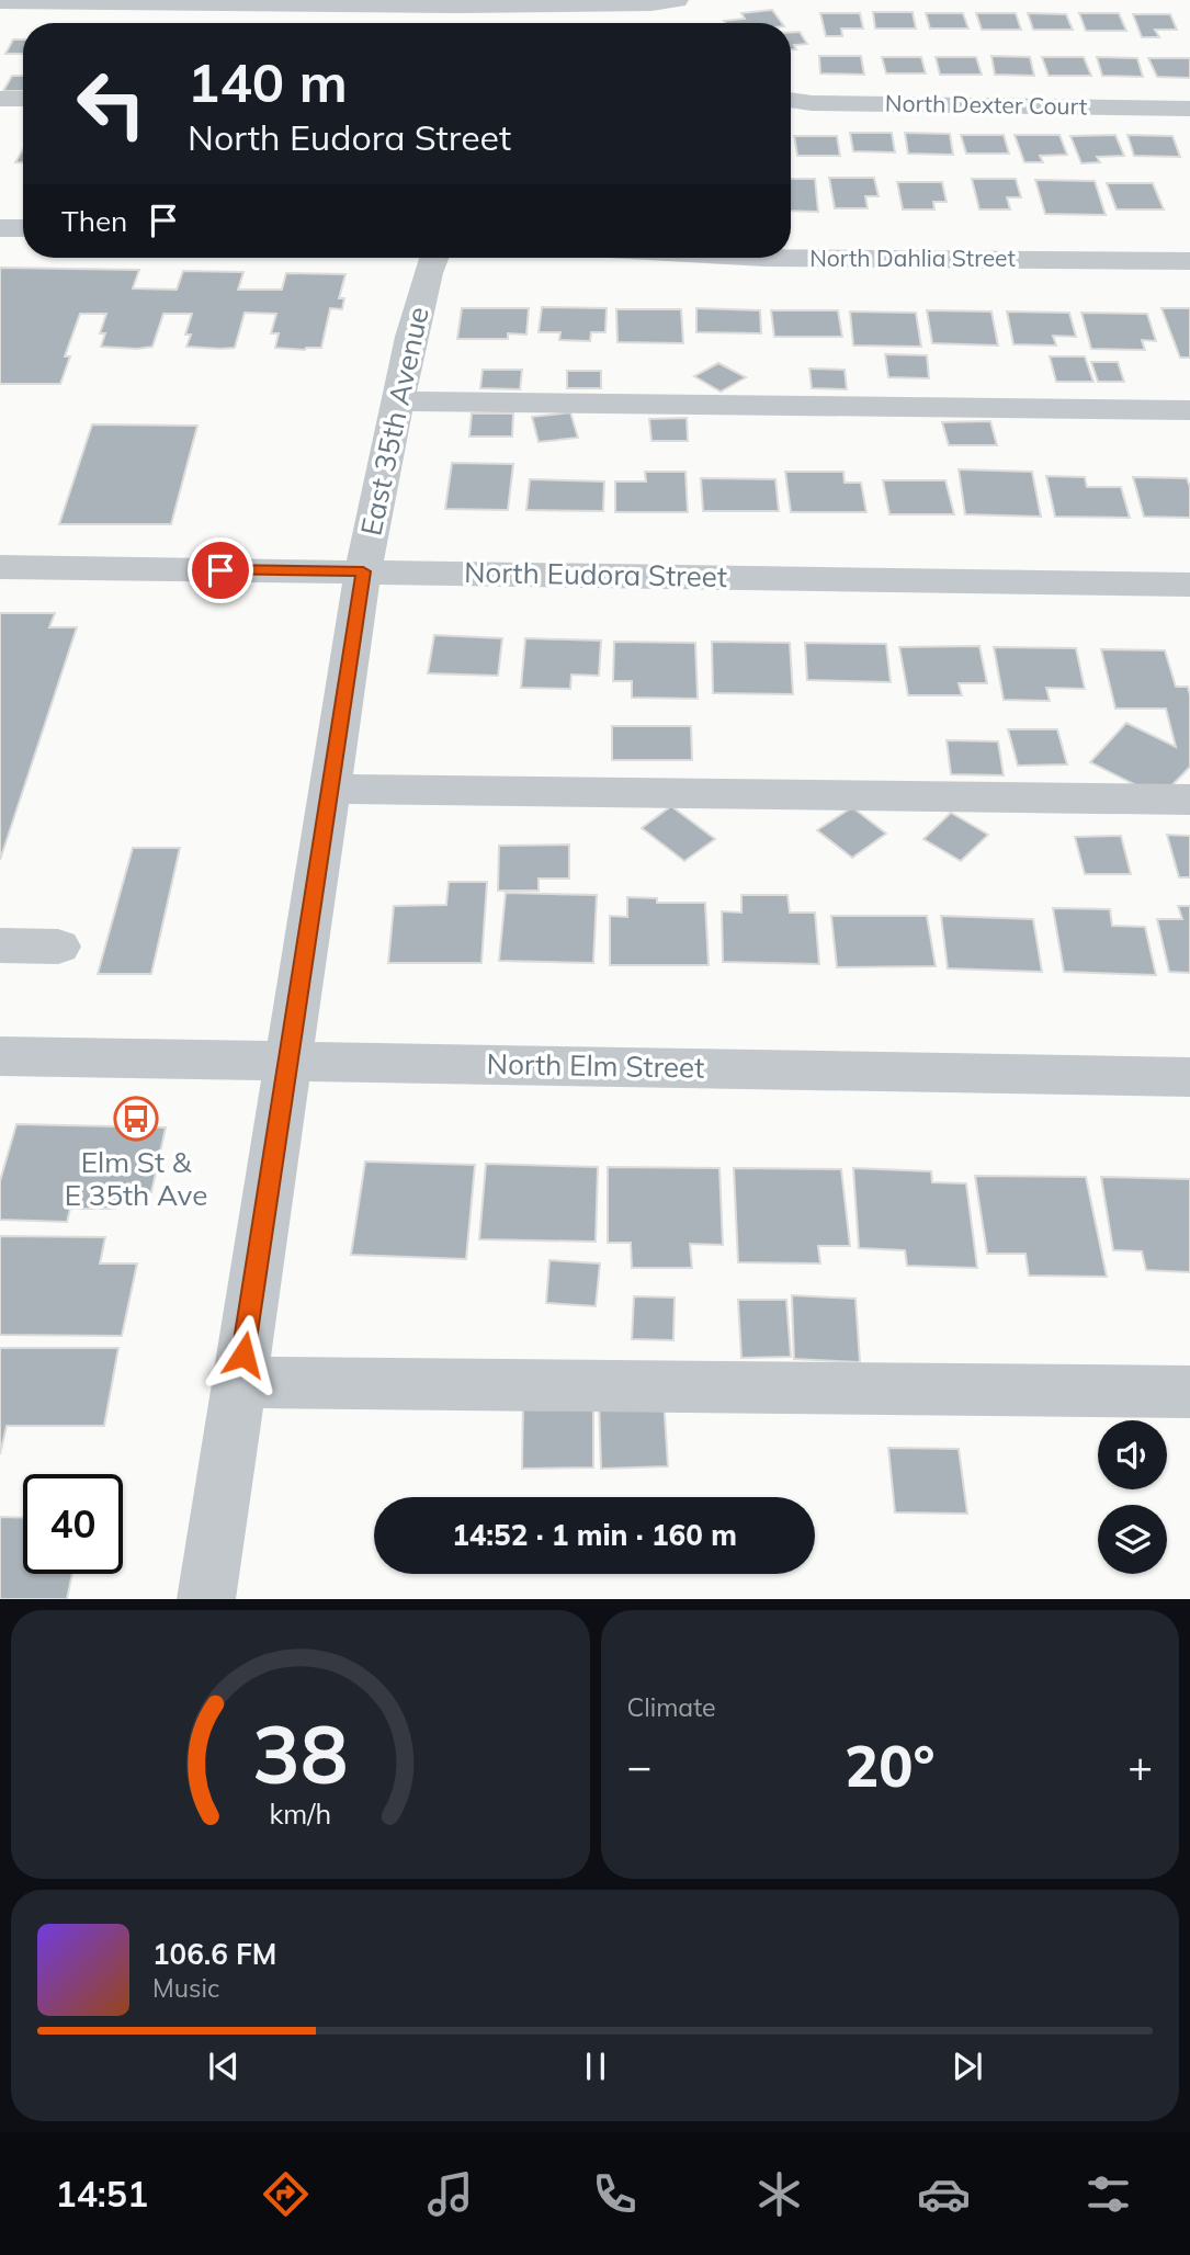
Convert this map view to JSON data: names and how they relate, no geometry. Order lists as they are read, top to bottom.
{
  "streets": {
    "street": [
      "North Dexter Court",
      "North Dahlia Street",
      "East 35th Avenue",
      "North Eudora Street",
      "North Elm Street"
    ]
  },
  "crossings": [
    ["East 35th Avenue", "North Eudora Street"],
    ["East 35th Avenue", "North Elm Street"]
  ],
  "places": {
    "bus stop": ["Elm St & E 35th Ave"]
  },
  "page": {
    "turn": ["140 m", "North Eudora Street"],
    "then": "Then",
    "limit": "40",
    "trip": "14:52 · 1 min · 160 m",
    "tile": "Climate",
    "heat": ["−", "20°", "+"],
    "song": ["106.6 FM", "Music"],
    "tabs": "14:51",
    "gauge": ["38", "km/h"]
  }
}
